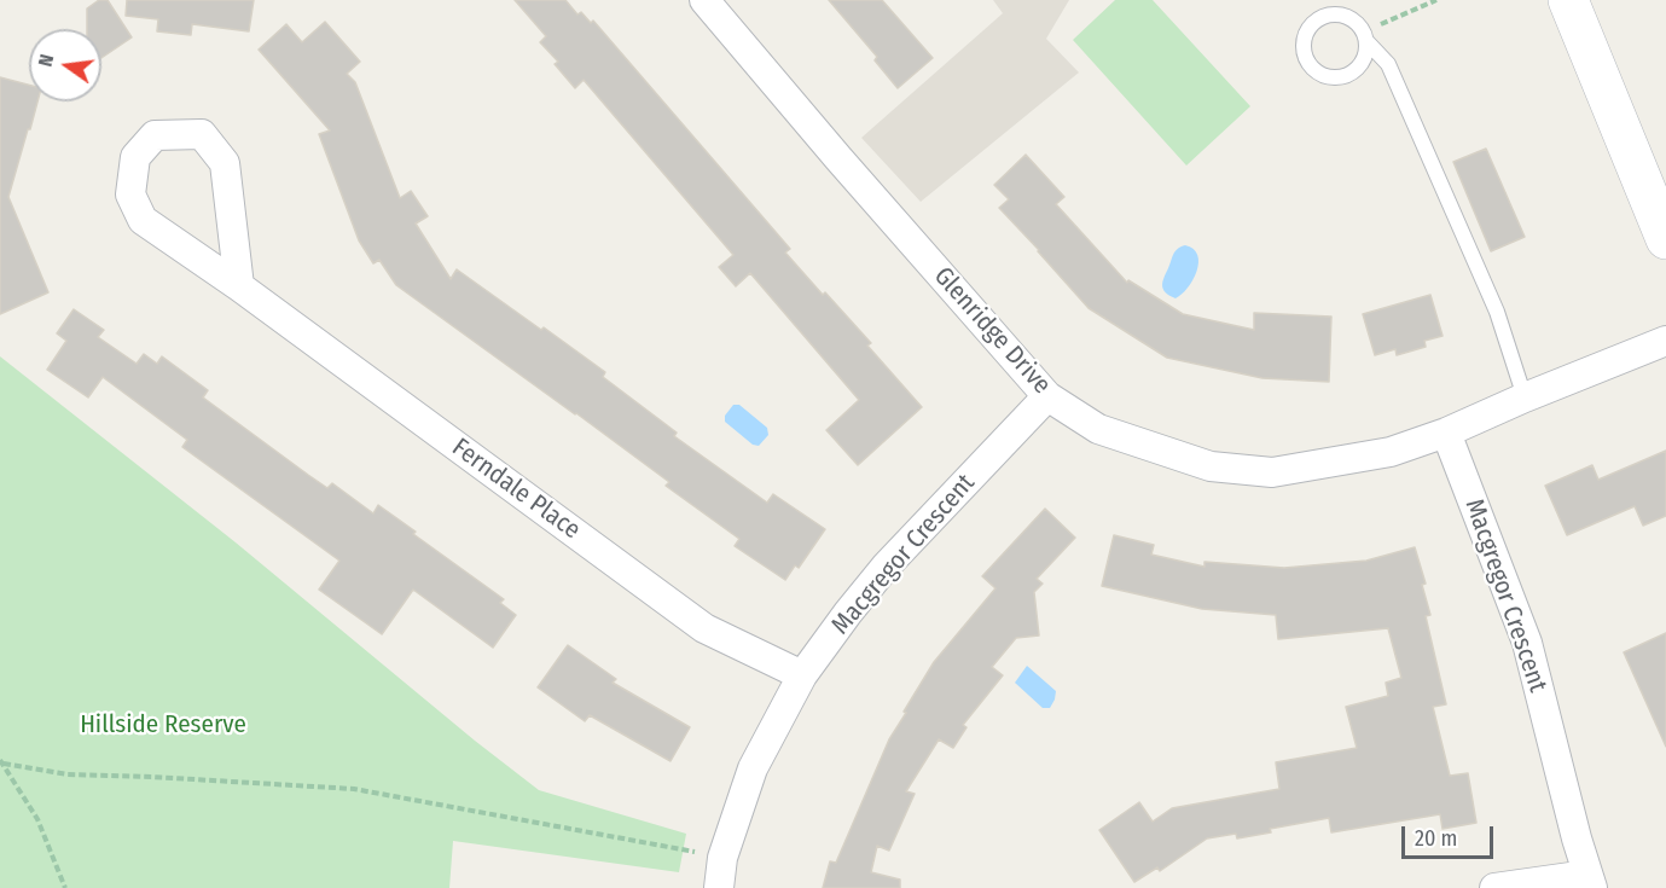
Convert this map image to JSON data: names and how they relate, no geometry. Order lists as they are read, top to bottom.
{
  "streets": {
    "street": ["Glenridge Drive", "Ferndale Place", "Macgregor Crescent"]
  },
  "crossings": [
    ["Glenridge Drive", "Macgregor Crescent"],
    ["Ferndale Place", "Macgregor Crescent"]
  ],
  "parks": ["Hillside Reserve"],
  "scale_bar": "20 m",
  "north": "left"
}
